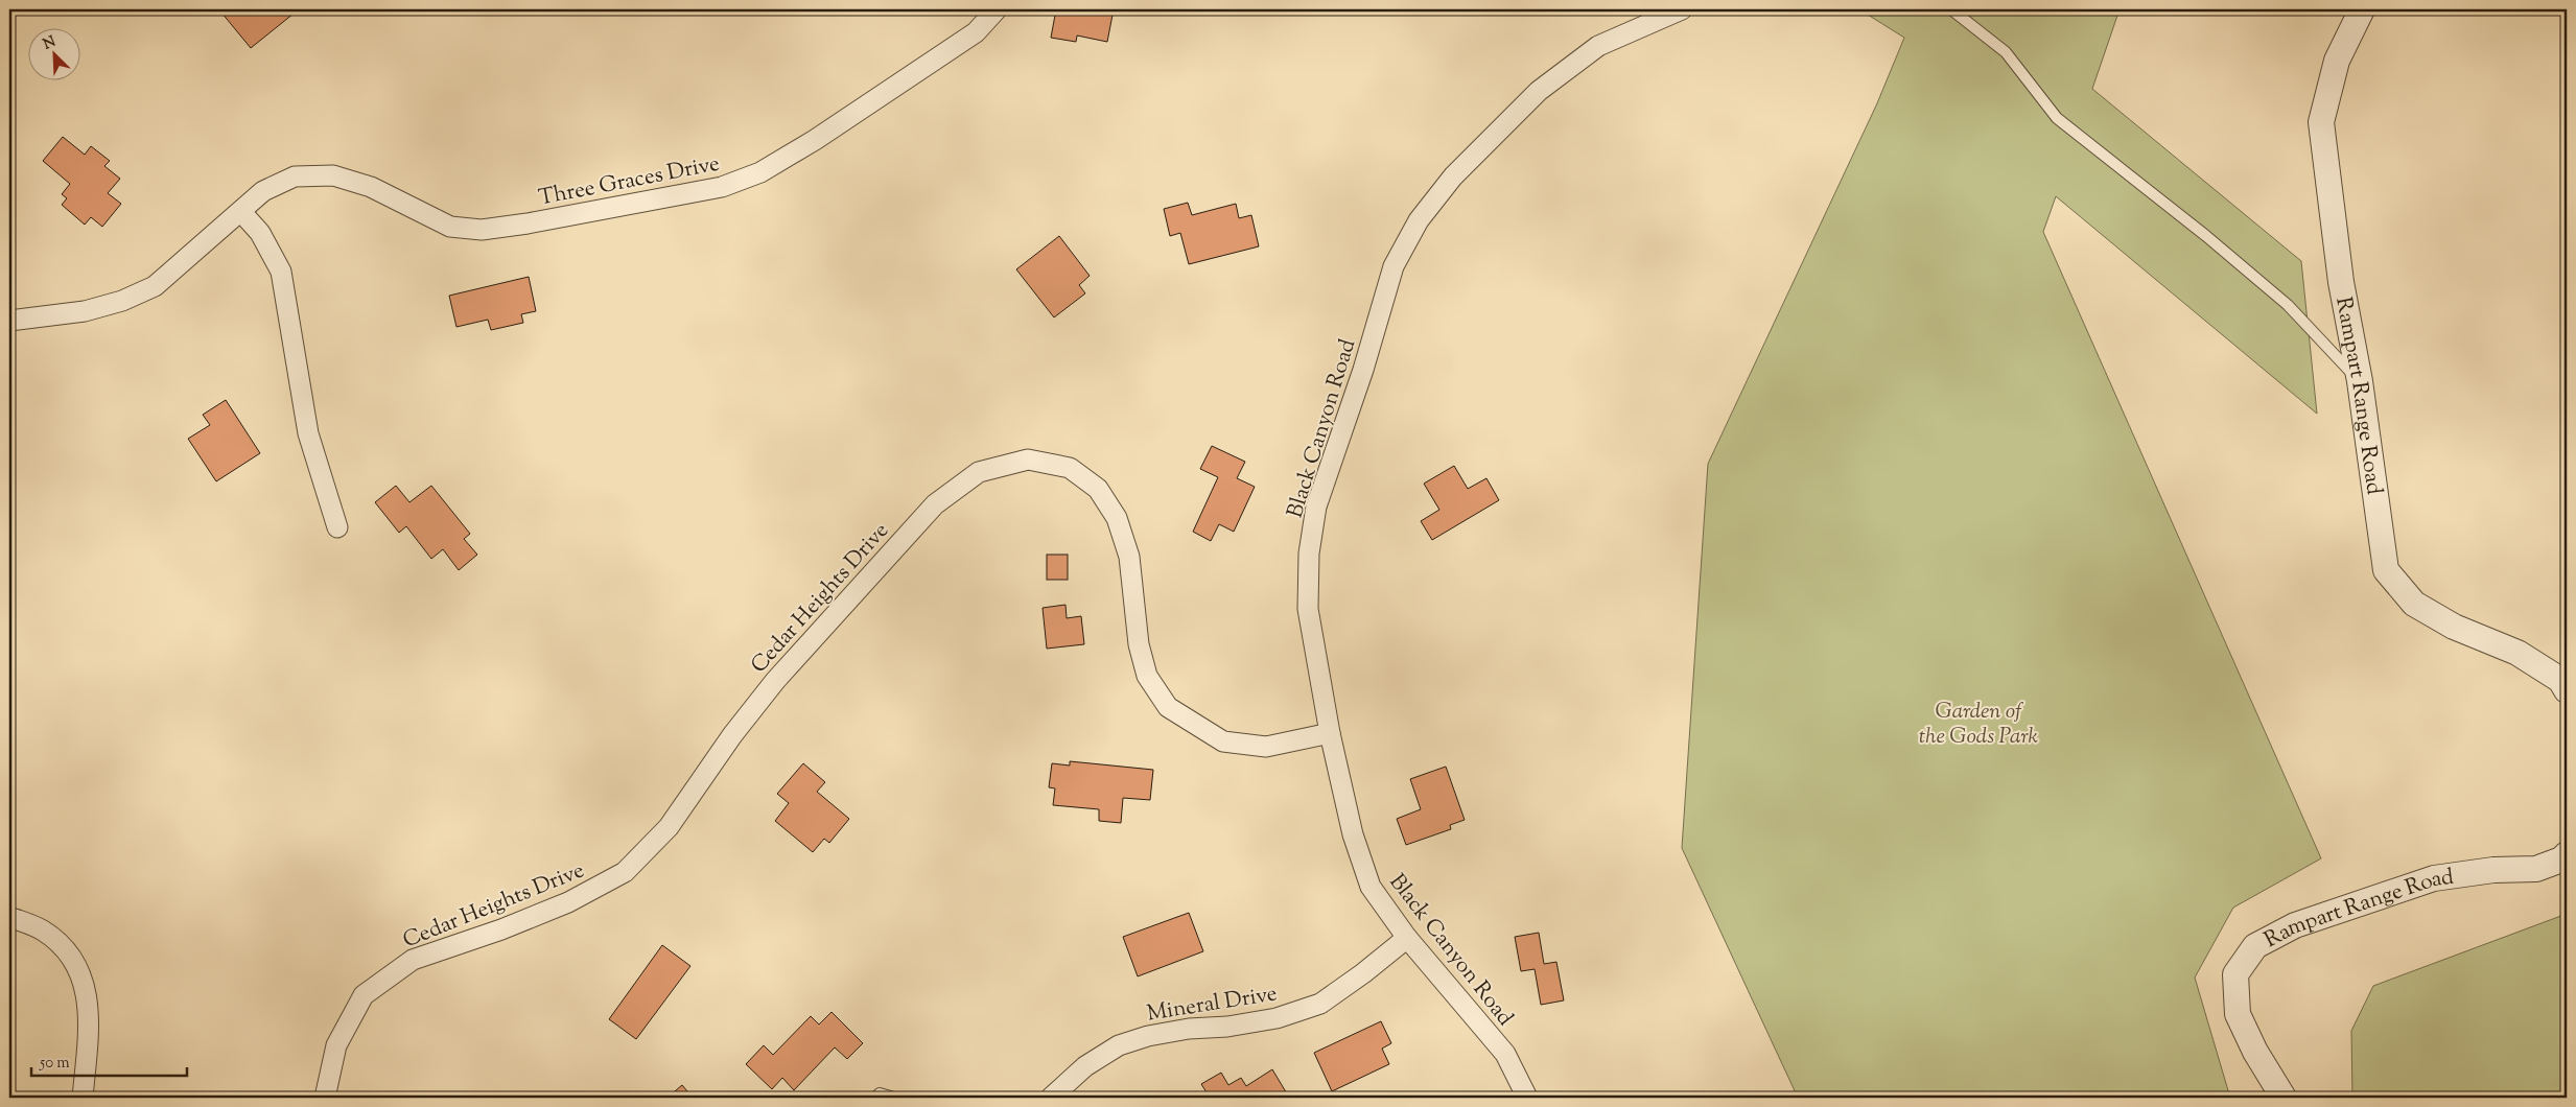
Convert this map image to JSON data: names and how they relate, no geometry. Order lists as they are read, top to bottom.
{
  "streets": {
    "street": [
      "Three Graces Drive",
      "Rampart Range Road",
      "Black Canyon Road",
      "Cedar Heights Drive",
      "Mineral Drive"
    ]
  },
  "crossings": [
    ["Black Canyon Road", "Cedar Heights Drive"],
    ["Black Canyon Road", "Mineral Drive"]
  ],
  "parks": ["Garden of the Gods Park"],
  "scale_bar": "50 m",
  "north": "top left"
}
